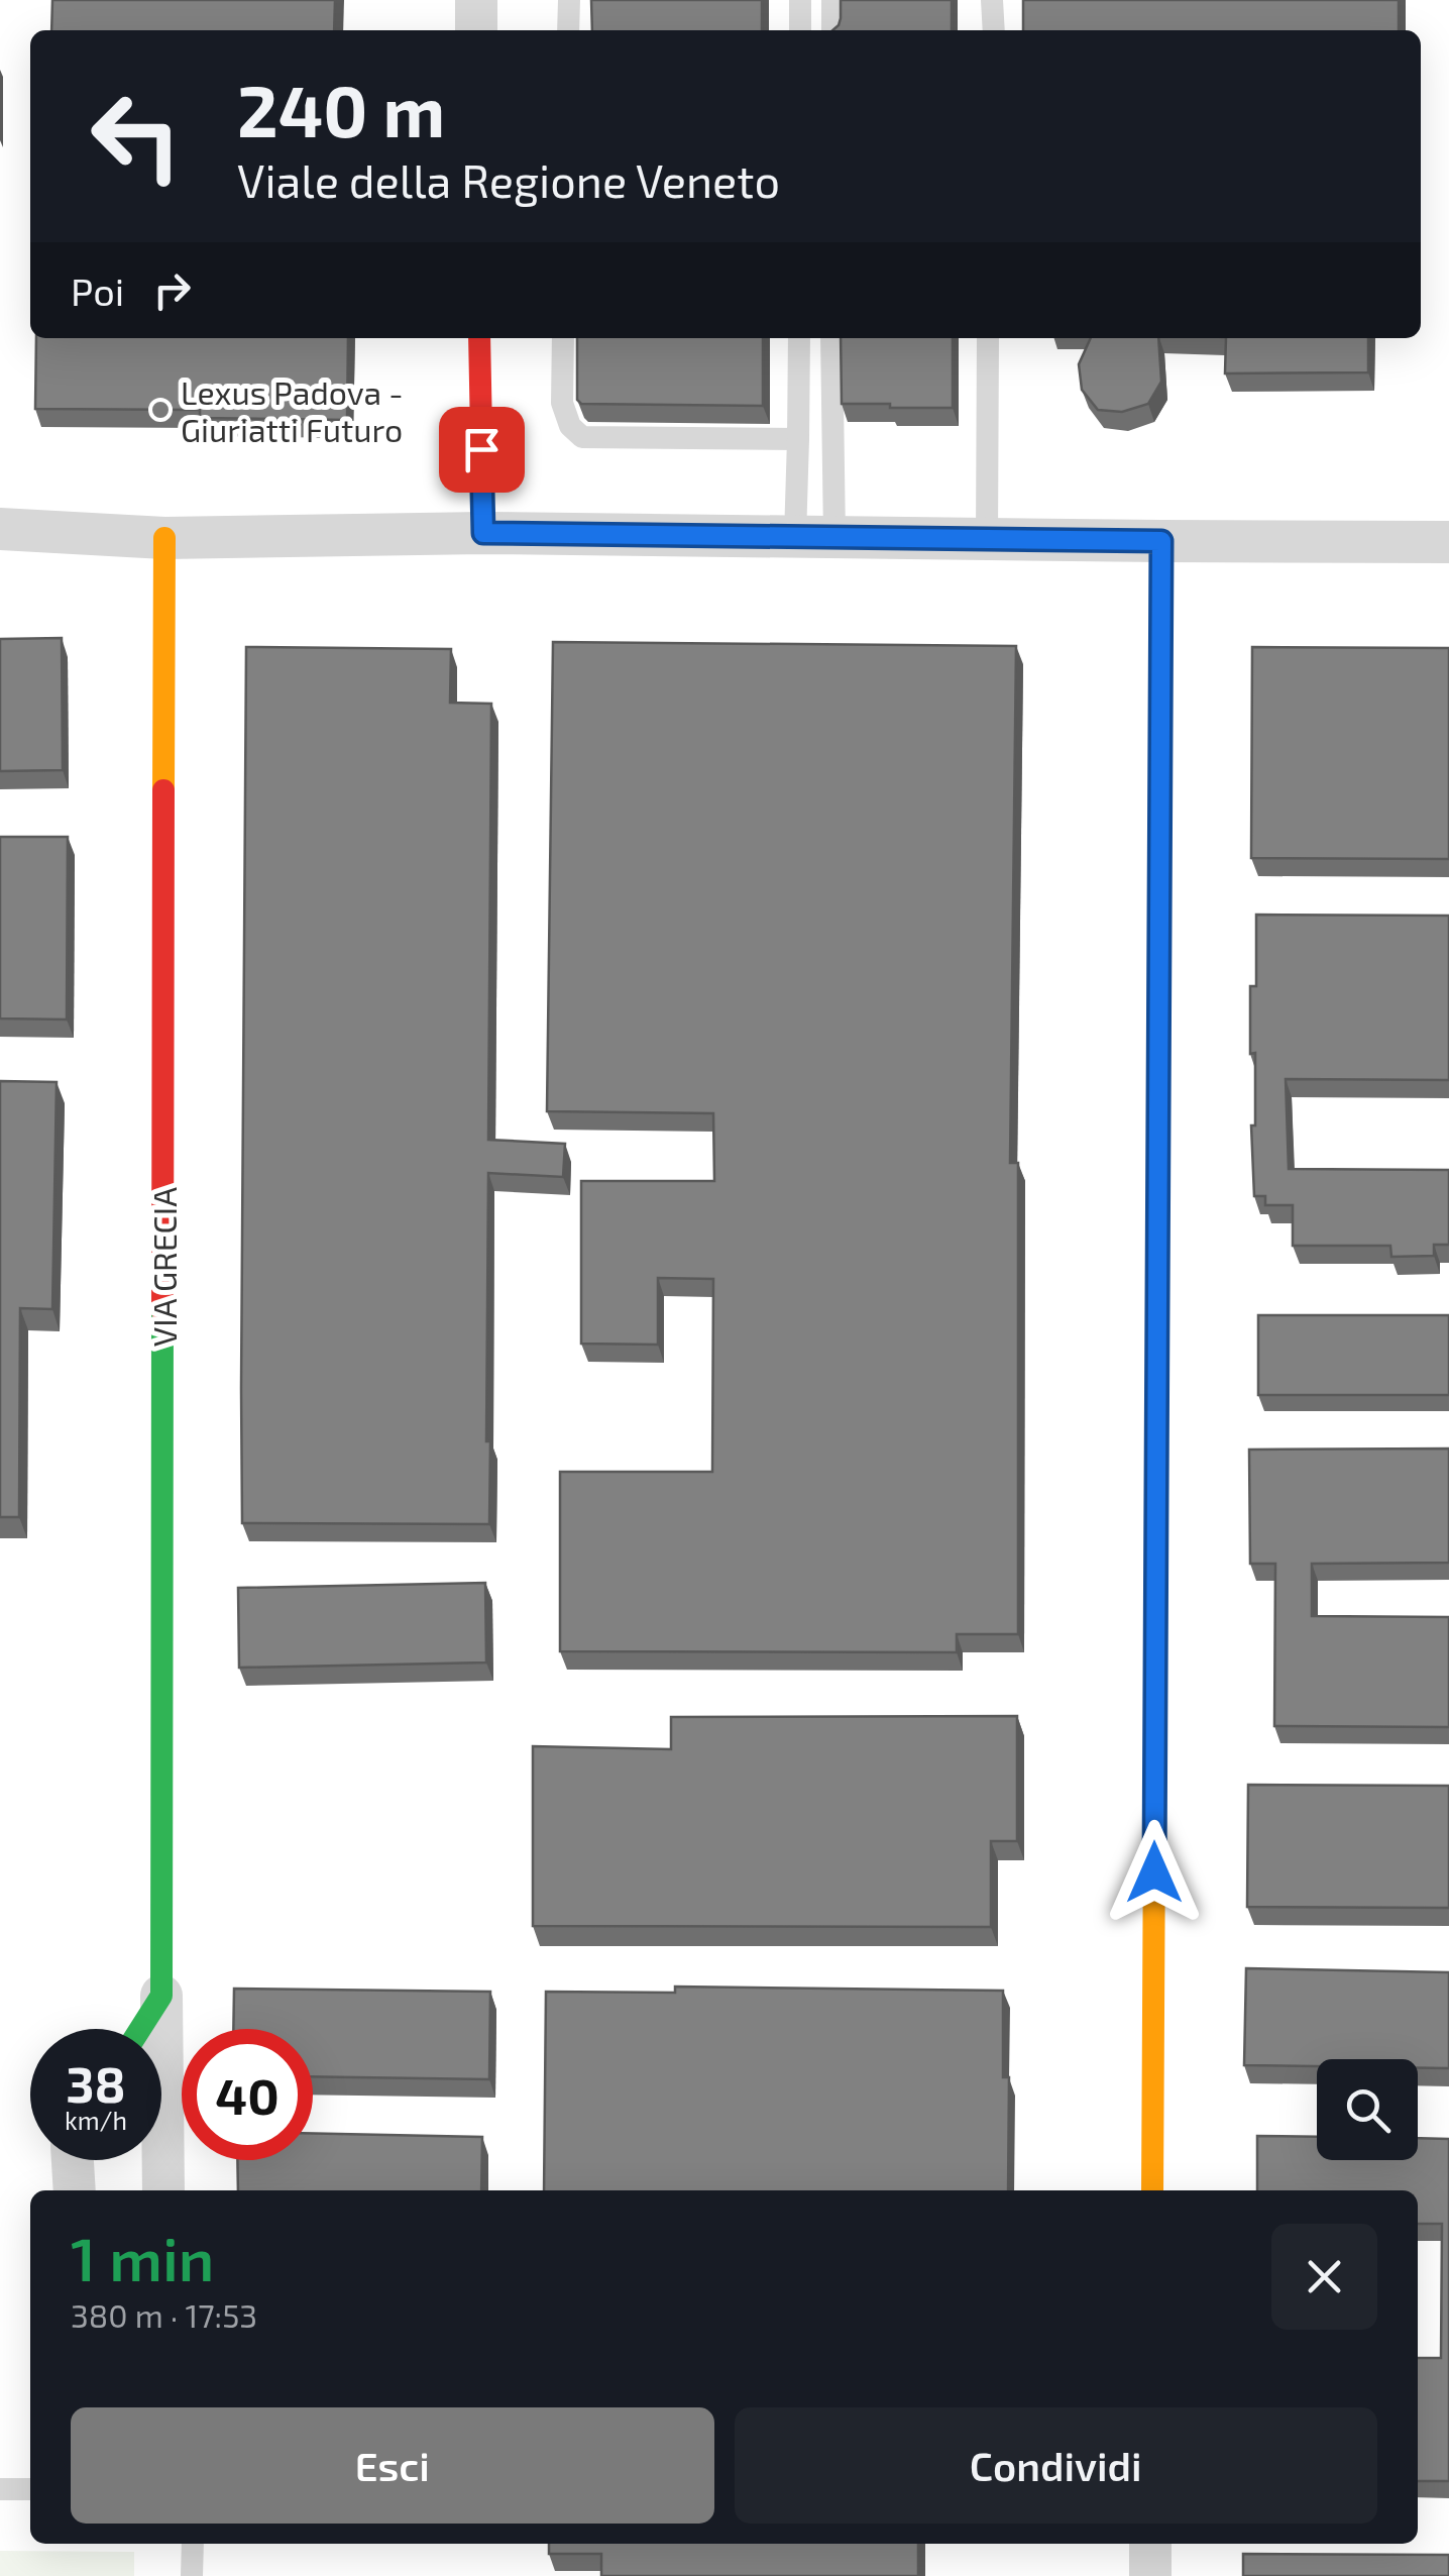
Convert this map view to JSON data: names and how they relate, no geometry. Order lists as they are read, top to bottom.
{
  "streets": {
    "street": ["VIA GRECIA"]
  },
  "places": ["Lexus Padova - Giuriatti Futuro"],
  "page": {
    "turn": ["240 m", "Viale della Regione Veneto"],
    "then": "Poi",
    "speed": "38 km/h",
    "limit": "40",
    "heading": ["1 min", "380 m · 17:53"],
    "buttons": ["Esci", "Condividi"]
  }
}
